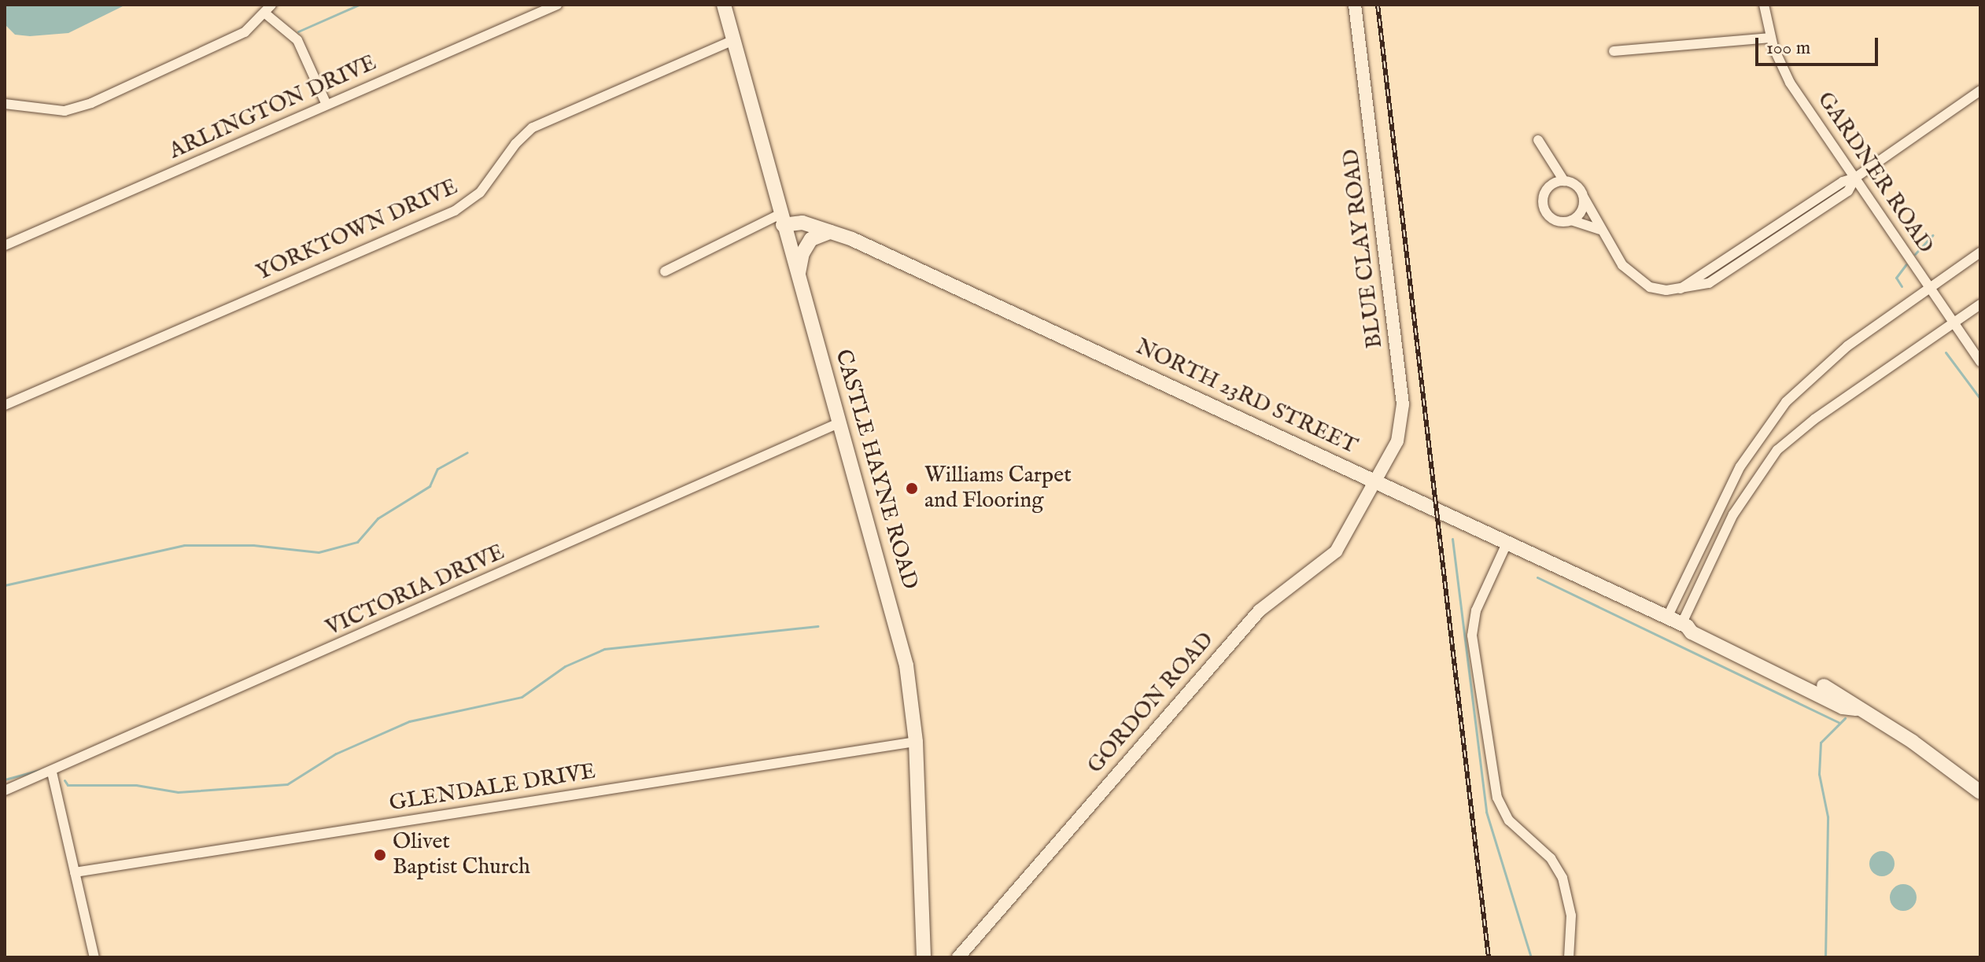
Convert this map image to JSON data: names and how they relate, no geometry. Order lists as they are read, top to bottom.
{
  "streets": {
    "main road": ["NORTH 23RD STREET", "CASTLE HAYNE ROAD"],
    "street": [
      "ARLINGTON DRIVE",
      "GARDNER ROAD",
      "YORKTOWN DRIVE",
      "BLUE CLAY ROAD",
      "VICTORIA DRIVE",
      "GORDON ROAD",
      "GLENDALE DRIVE"
    ]
  },
  "crossings": [
    ["YORKTOWN DRIVE", "CASTLE HAYNE ROAD"],
    ["BLUE CLAY ROAD", "NORTH 23RD STREET"],
    ["BLUE CLAY ROAD", "GORDON ROAD"],
    ["NORTH 23RD STREET", "CASTLE HAYNE ROAD"],
    ["NORTH 23RD STREET", "GORDON ROAD"],
    ["CASTLE HAYNE ROAD", "VICTORIA DRIVE"],
    ["CASTLE HAYNE ROAD", "GLENDALE DRIVE"]
  ],
  "places": ["Williams Carpet and Flooring", "Olivet Baptist Church"],
  "scale_bar": "100 m"
}
